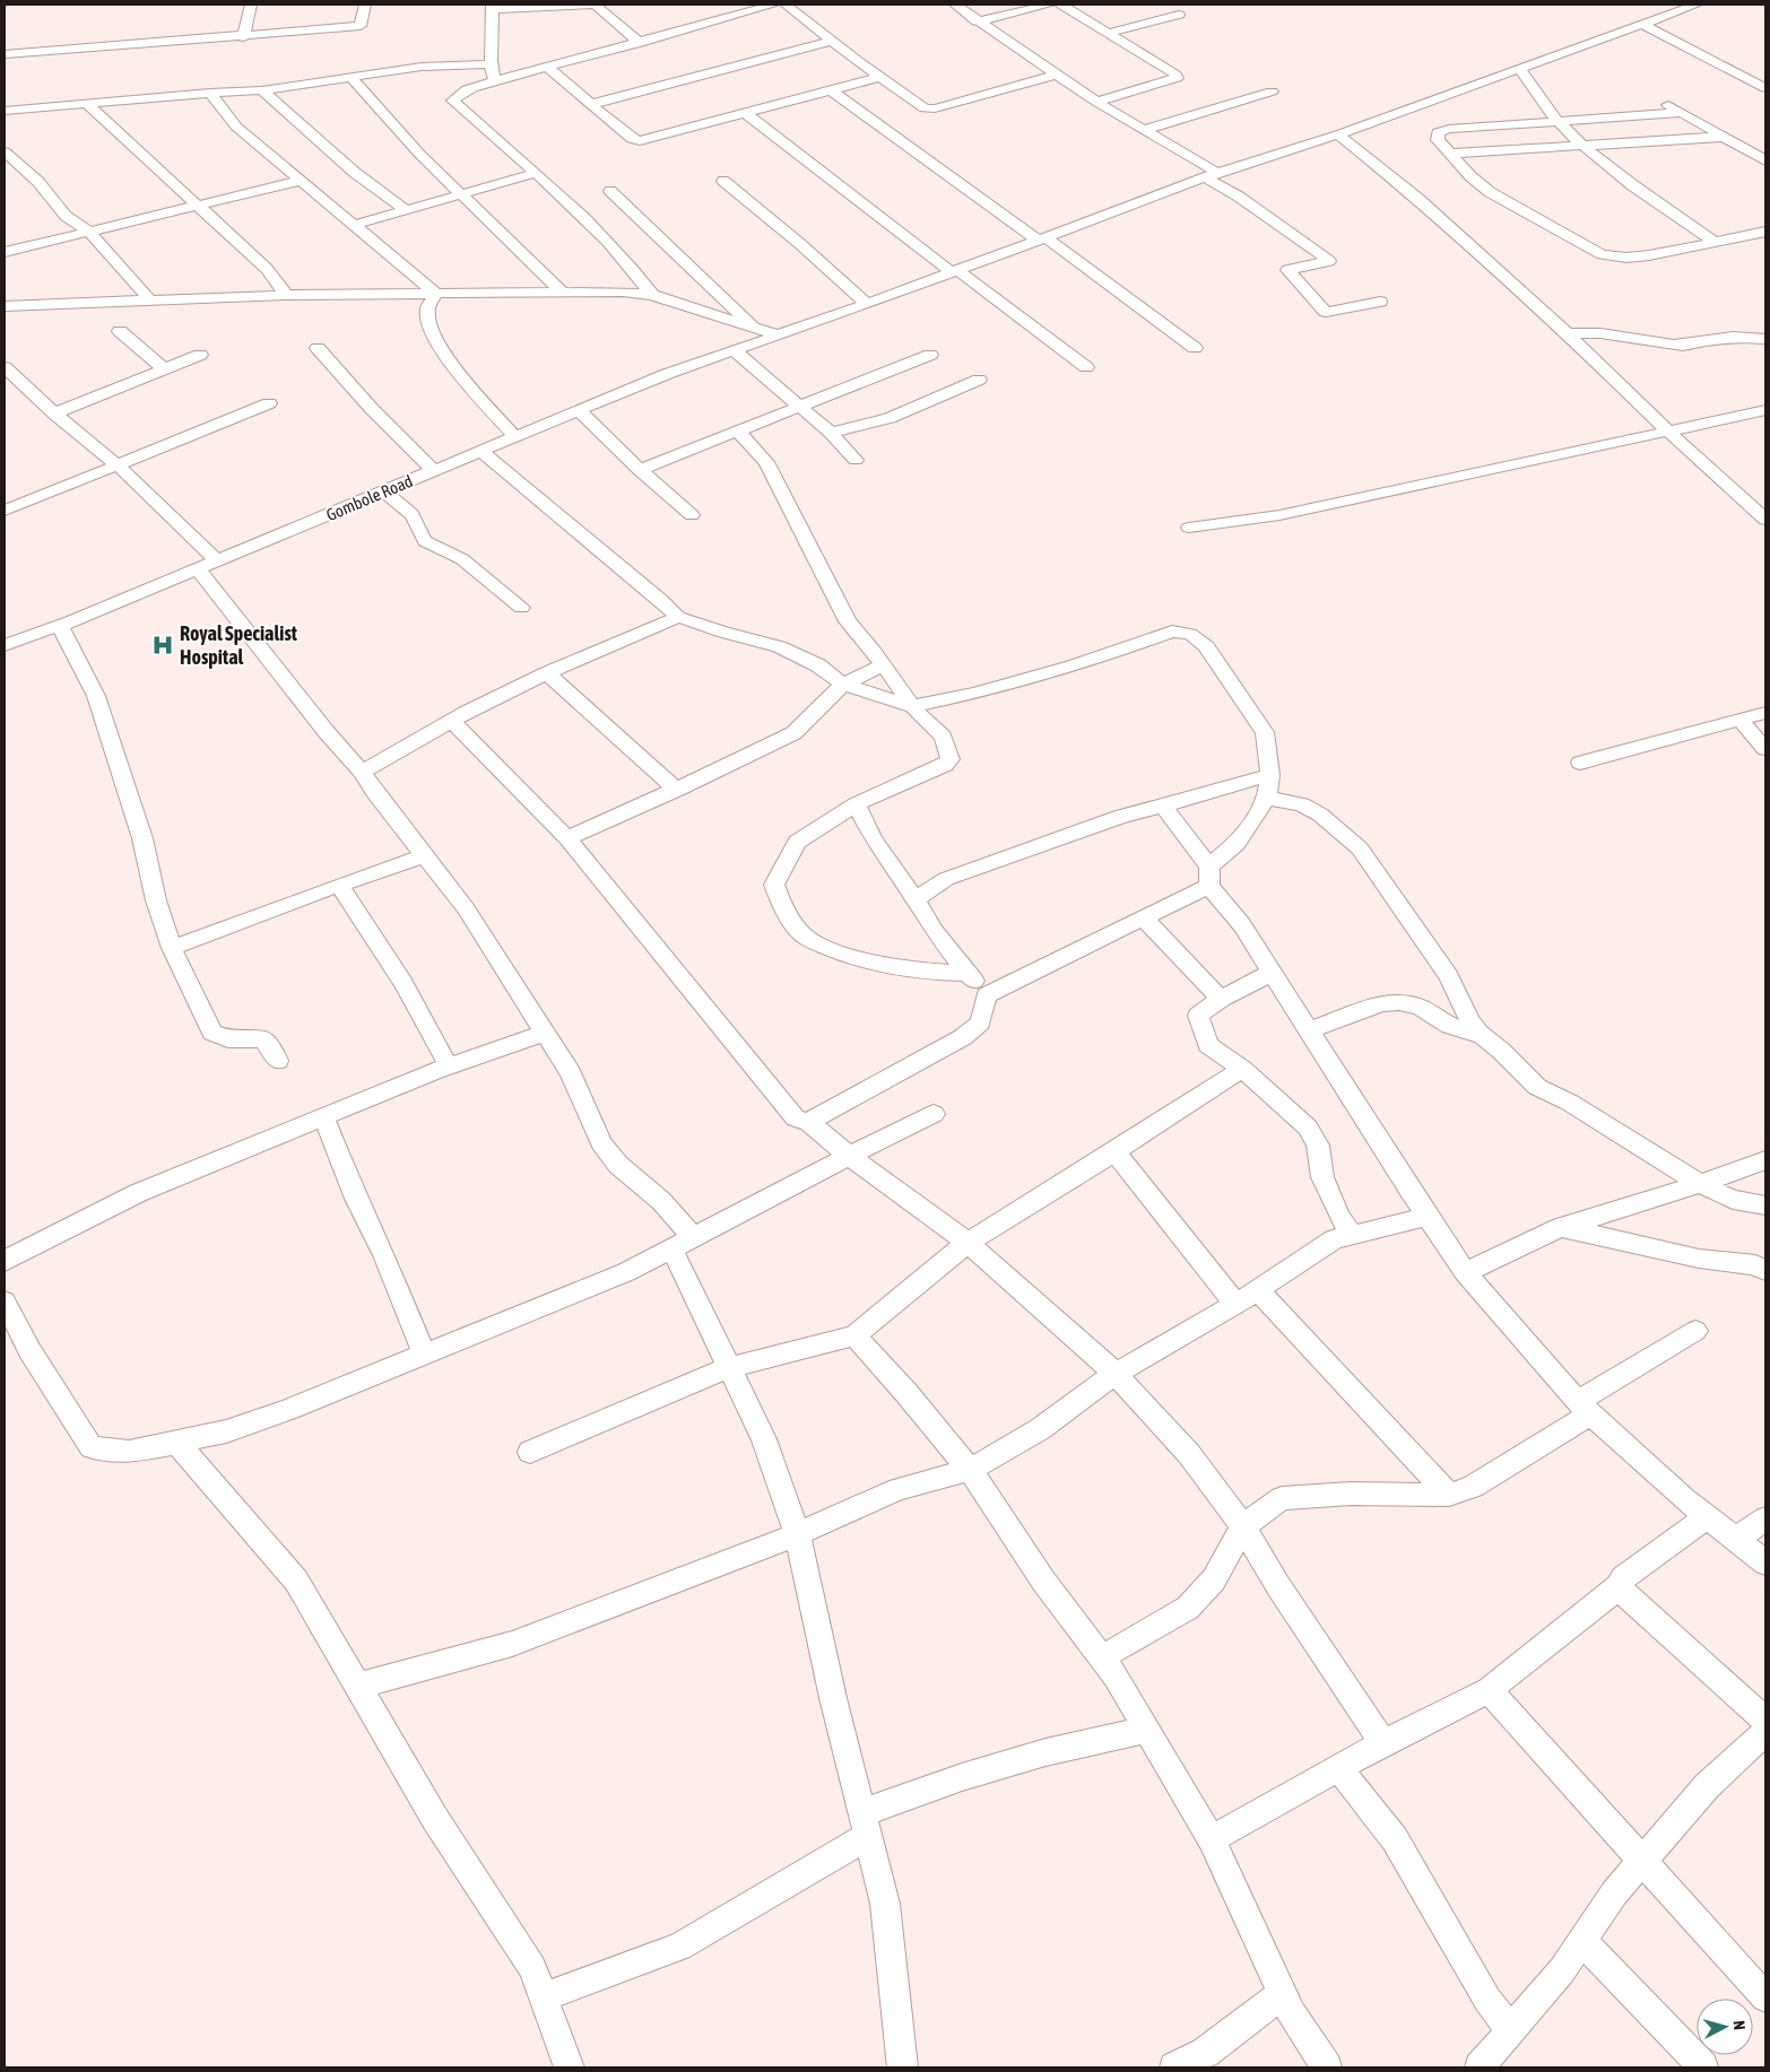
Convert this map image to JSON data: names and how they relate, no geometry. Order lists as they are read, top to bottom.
{
  "streets": {
    "street": ["Gombole Road"]
  },
  "places": {
    "hospital": ["Royal Specialist Hospital"]
  },
  "north": "right"
}
